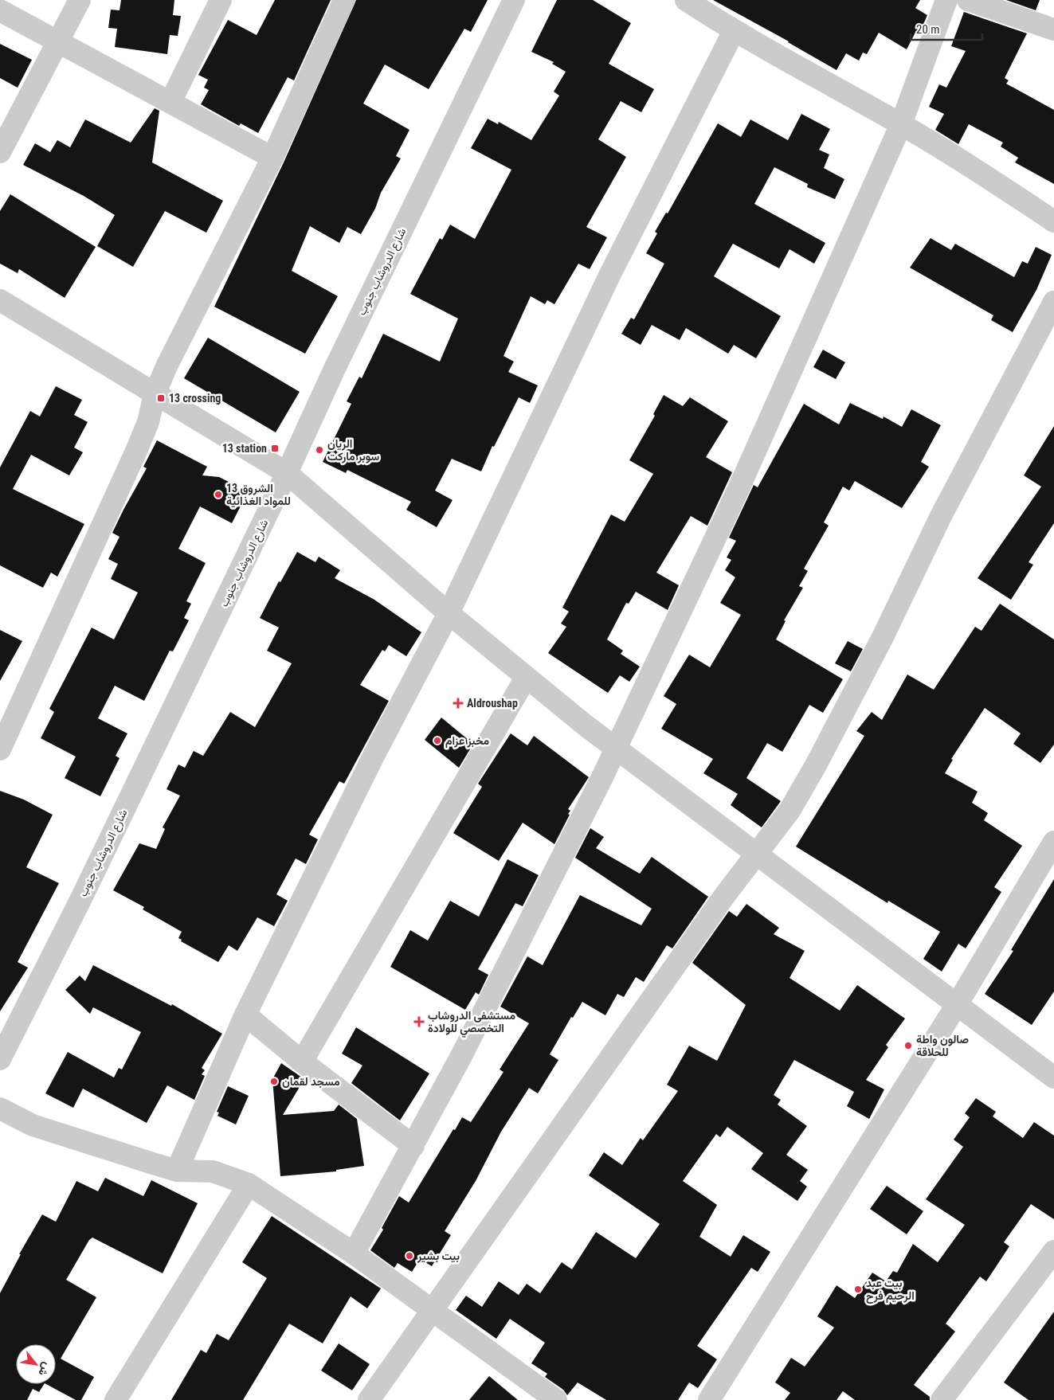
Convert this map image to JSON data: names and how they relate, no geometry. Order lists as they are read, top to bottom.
{
  "streets": {
    "street": ["شارع الدروشاب جنوب"]
  },
  "places": {
    "transit": ["13 crossing", "13 station"],
    "other": [
      "الريان سوبر ماركت",
      "الشروق 13 للمواد الغذائية",
      "مخبز عزام",
      "صالون واطة للحلاقة",
      "مسجد لقمان",
      "بيت بشير",
      "بيت عبد الرحيم فرح"
    ],
    "health": ["Aldroushap", "مستشفى الدروشاب التخصصي للولادة"]
  },
  "scale_bar": "20 m",
  "north": "bottom right"
}
